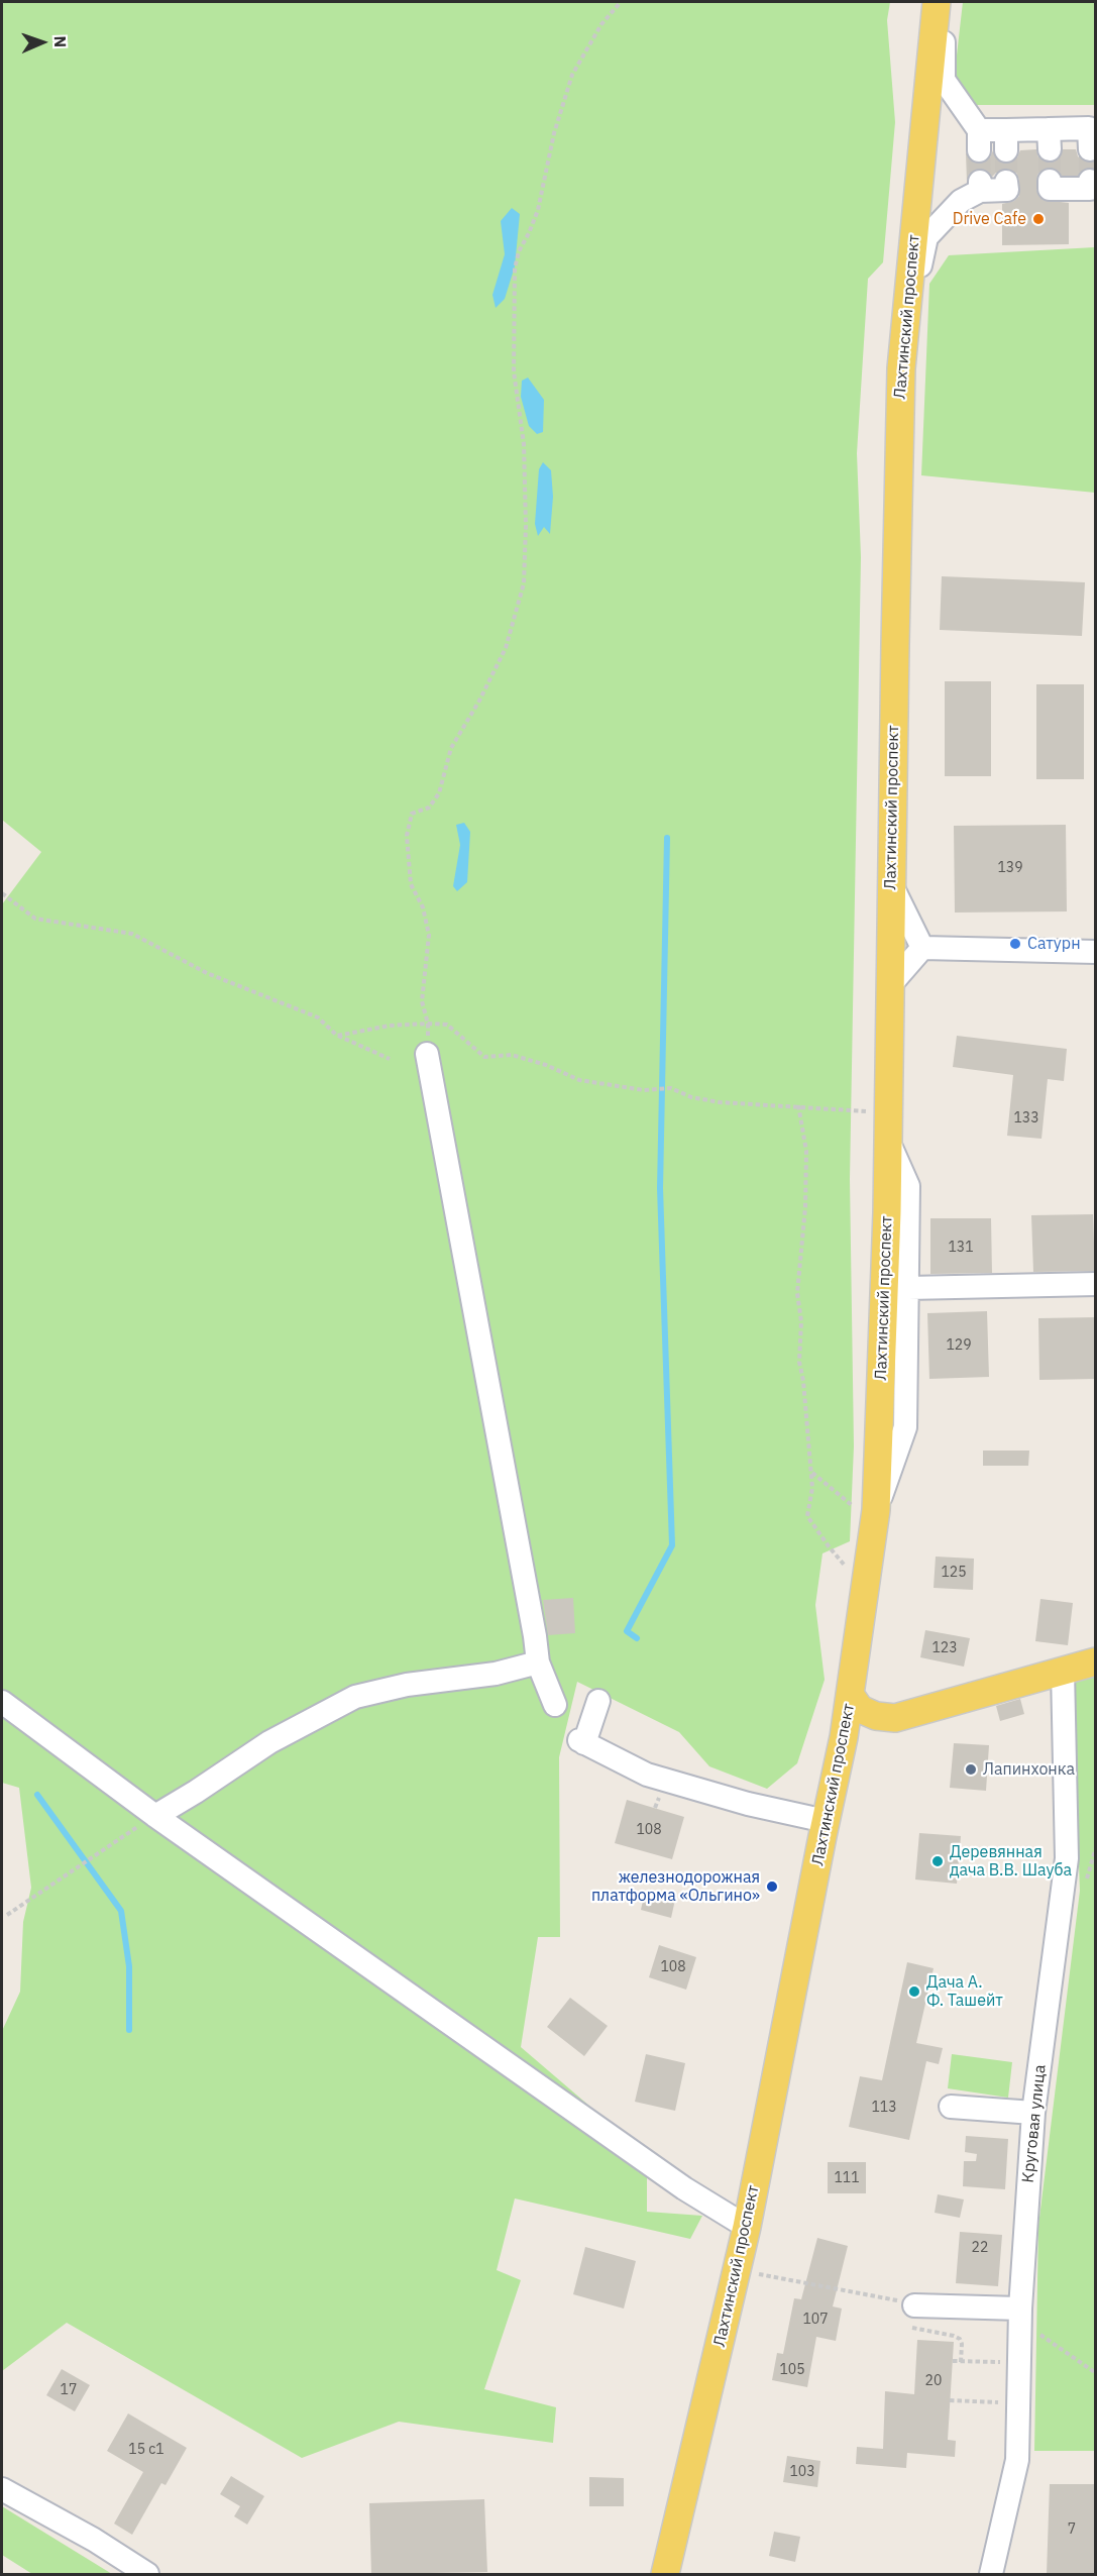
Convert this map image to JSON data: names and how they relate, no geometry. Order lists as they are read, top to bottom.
{
  "streets": {
    "main road": ["Лахтинский проспект"],
    "street": ["Круговая улица"]
  },
  "places": [
    "Drive Cafe",
    "Сатурн",
    "Лапинхонка",
    "Деревянная дача В.В. Шауба",
    "железнодорожная платформа «Ольгино»",
    "Дача А. Ф. Ташейт"
  ],
  "house_numbers": [
    "139",
    "133",
    "131",
    "129",
    "125",
    "123",
    "108",
    "108",
    "113",
    "111",
    "22",
    "107",
    "105",
    "20",
    "17",
    "15 с1",
    "103",
    "7"
  ],
  "north": "right"
}
